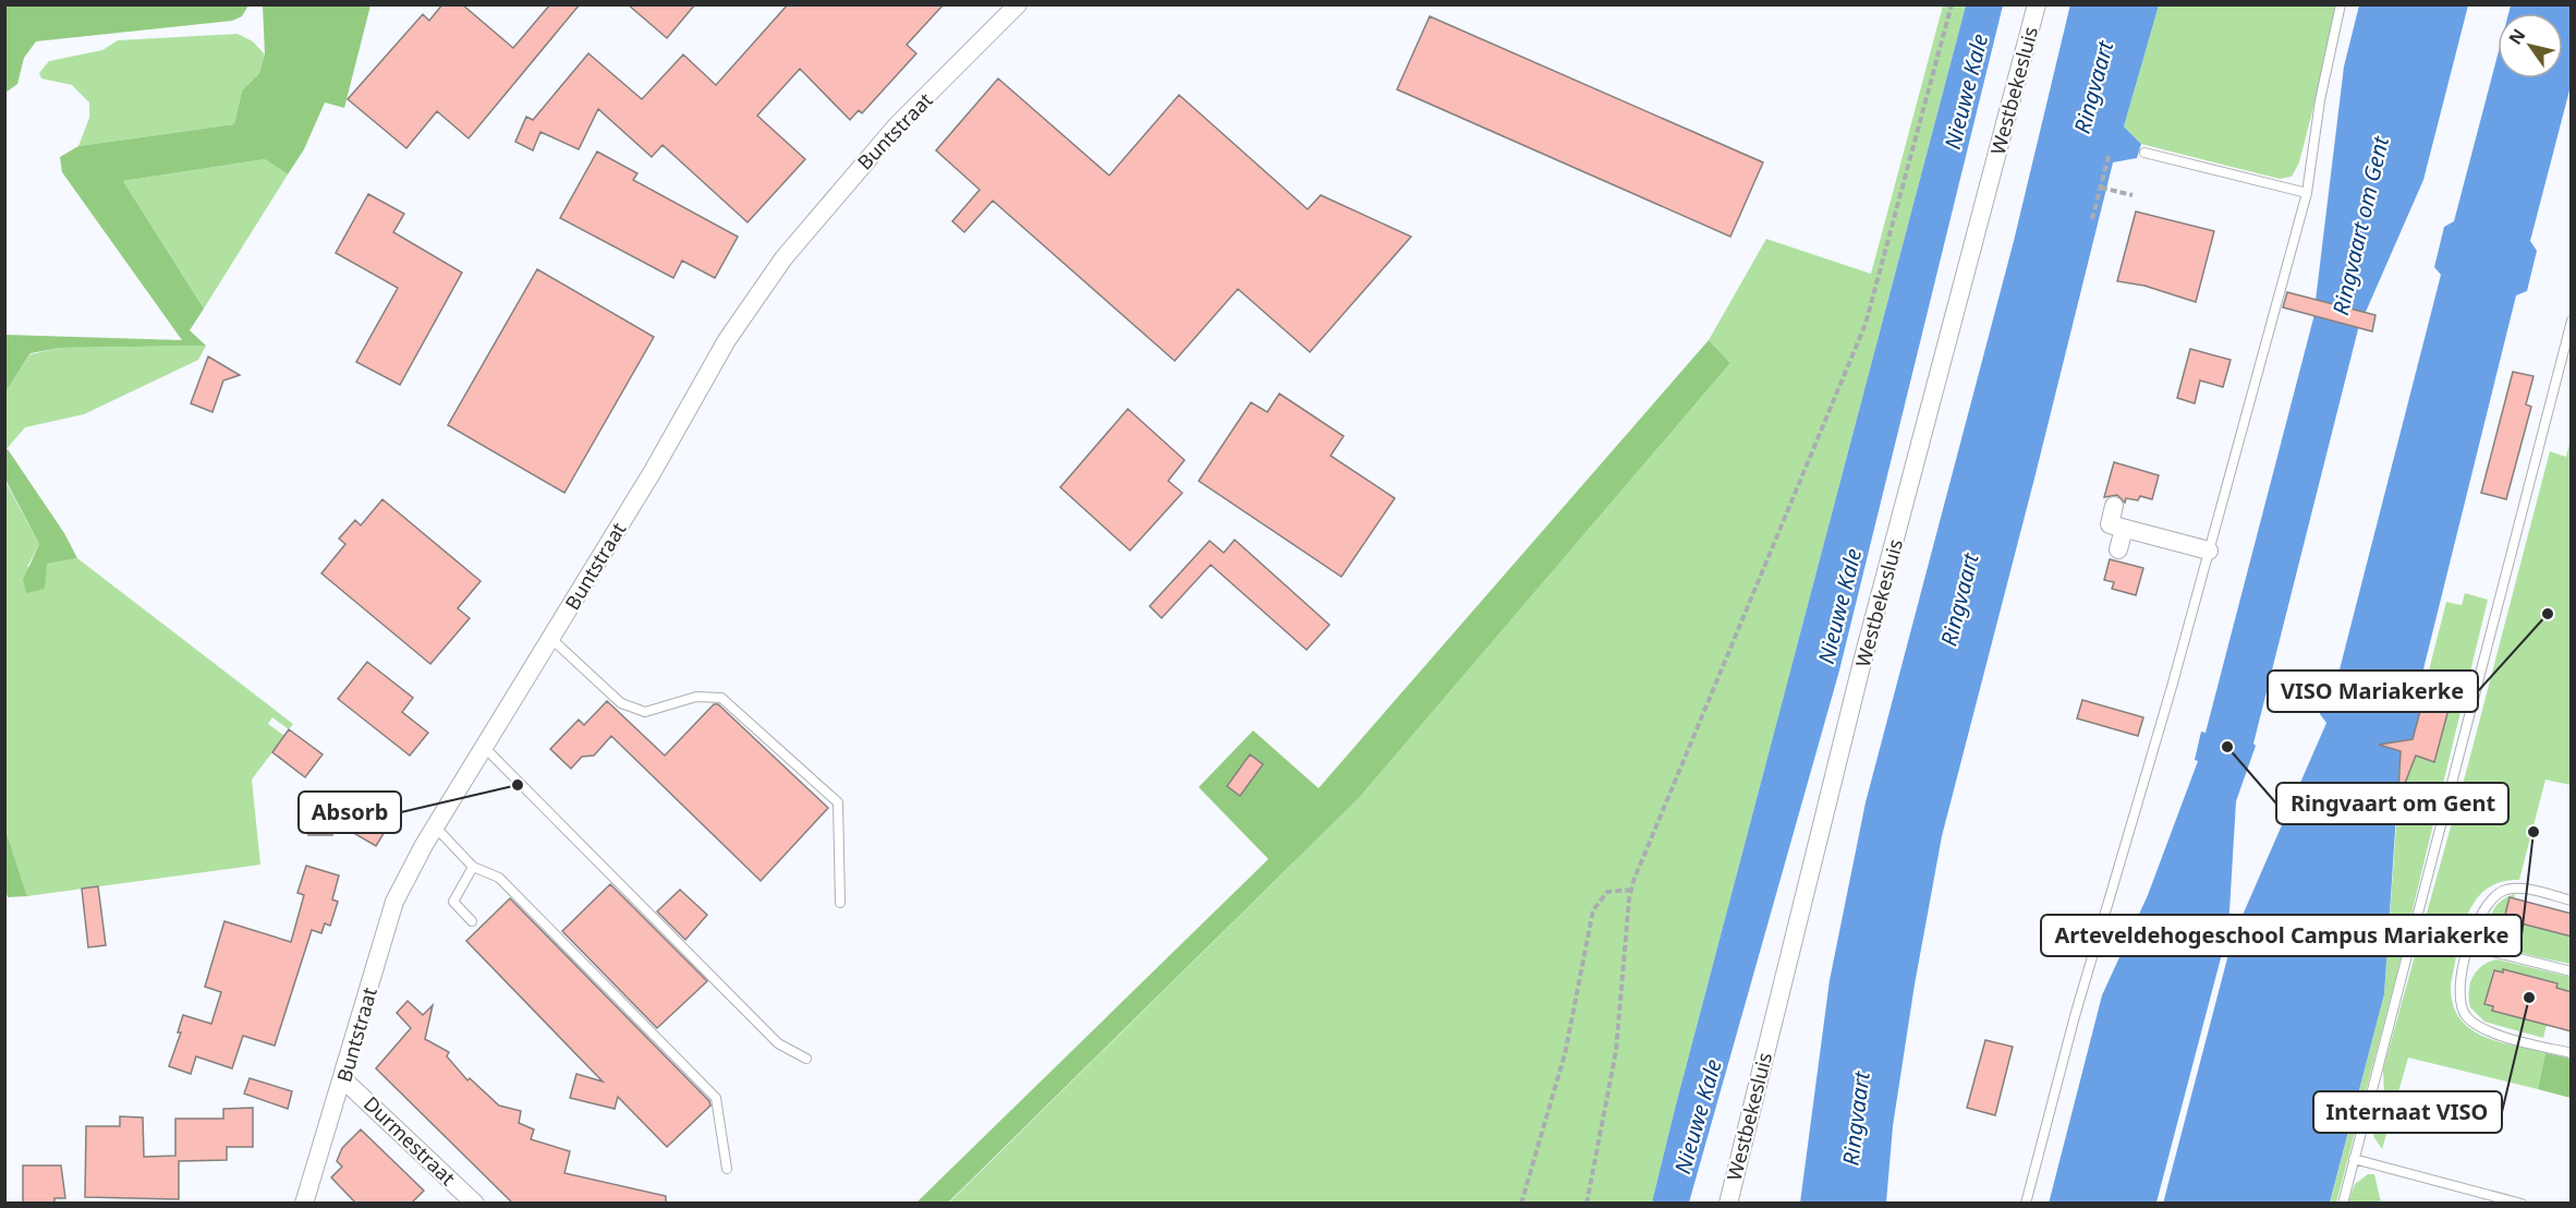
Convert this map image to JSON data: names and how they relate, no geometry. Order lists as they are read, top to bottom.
{
  "streets": {
    "street": ["Westbekesluis", "Buntstraat", "Durmestraat"]
  },
  "crossings": [
    ["Buntstraat", "Durmestraat"]
  ],
  "water": ["Ringvaart", "Nieuwe Kale", "Ringvaart om Gent"],
  "places": [
    "VISO Mariakerke",
    "Ringvaart om Gent",
    "Absorb",
    "Arteveldehogeschool Campus Mariakerke",
    "Internaat VISO"
  ],
  "north": "top left"
}
